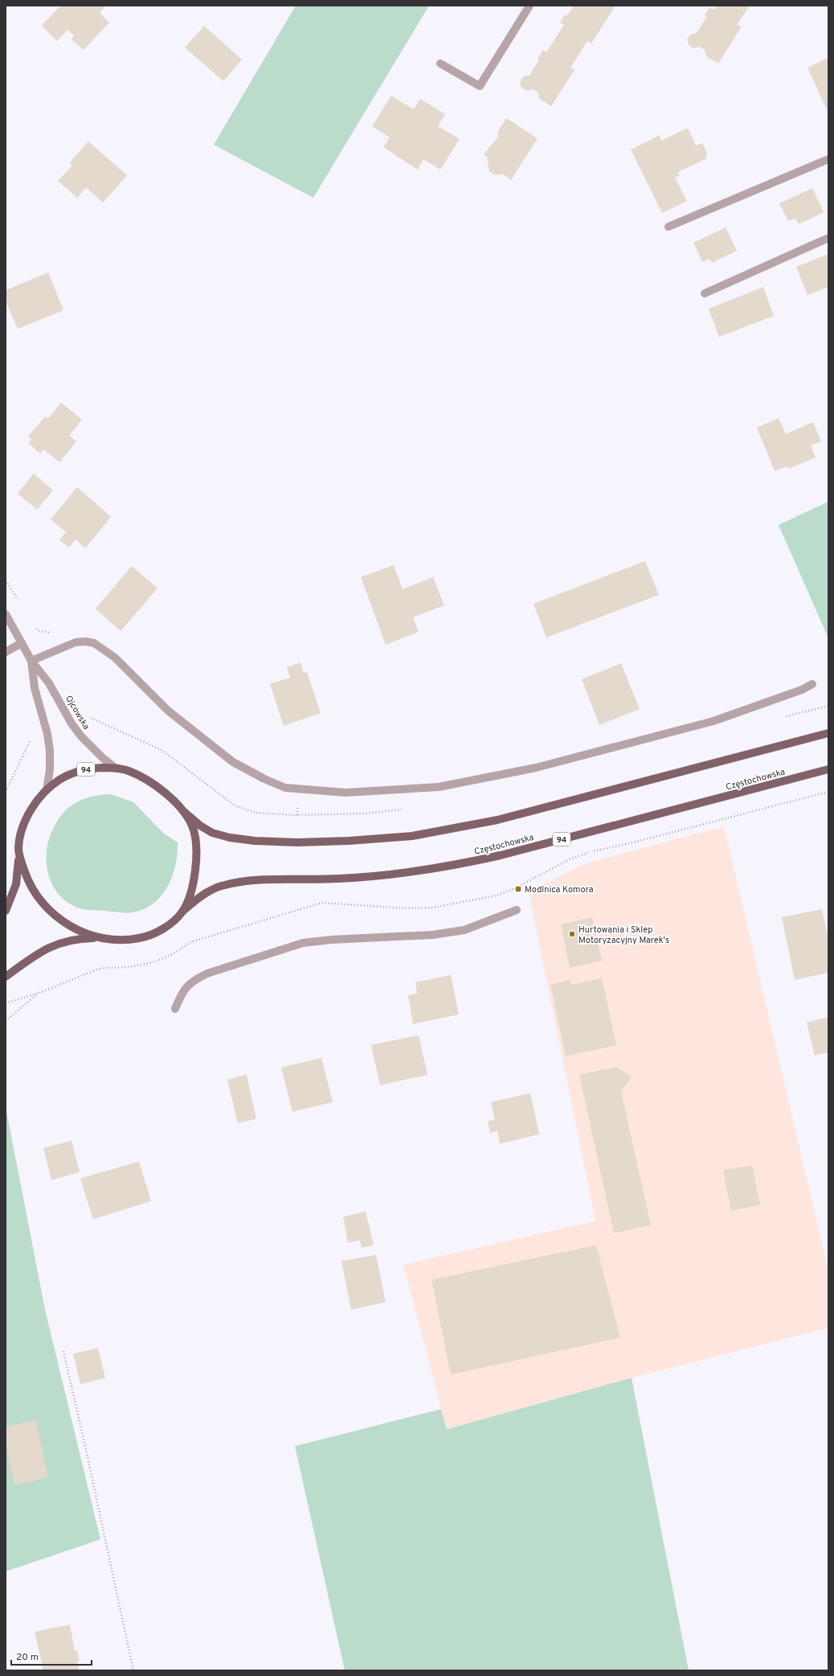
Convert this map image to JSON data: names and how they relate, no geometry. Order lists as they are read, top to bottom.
{
  "streets": {
    "main road": ["94", "Częstochowska"],
    "street": ["Ojcowska"]
  },
  "crossings": [
    ["Ojcowska", "94"],
    ["94", "Częstochowska"]
  ],
  "places": {
    "transit": ["Modlnica Komora"],
    "other": ["Hurtowania i Sklep Motoryzacyjny Marek's"]
  },
  "scale_bar": "20 m"
}
